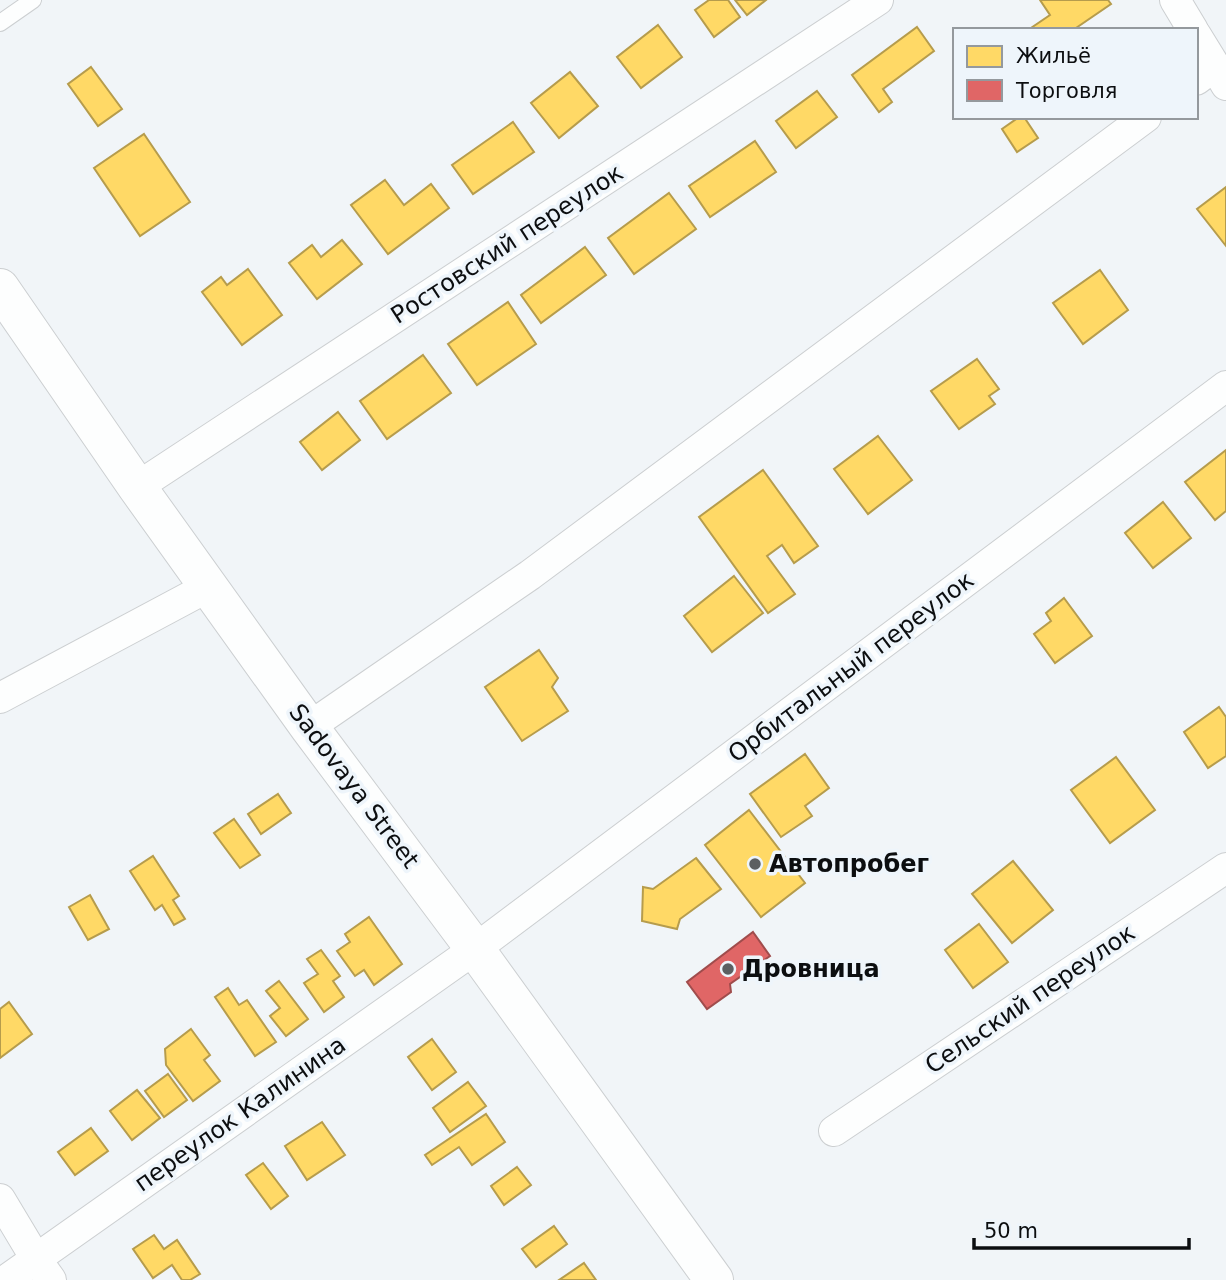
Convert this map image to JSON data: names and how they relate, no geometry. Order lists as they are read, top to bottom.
{
  "streets": {
    "main road": ["Sadovaya Street"],
    "street": [
      "Ростовский переулок",
      "Орбитальный переулок",
      "Сельский переулок",
      "переулок Калинина"
    ]
  },
  "crossings": [
    ["Ростовский переулок", "Sadovaya Street"],
    ["Орбитальный переулок", "Sadovaya Street"],
    ["Орбитальный переулок", "переулок Калинина"],
    ["Sadovaya Street", "переулок Калинина"]
  ],
  "places": ["Автопробег", "Дровница"],
  "legend": ["Жильё", "Торговля"],
  "scale_bar": "50 m"
}
